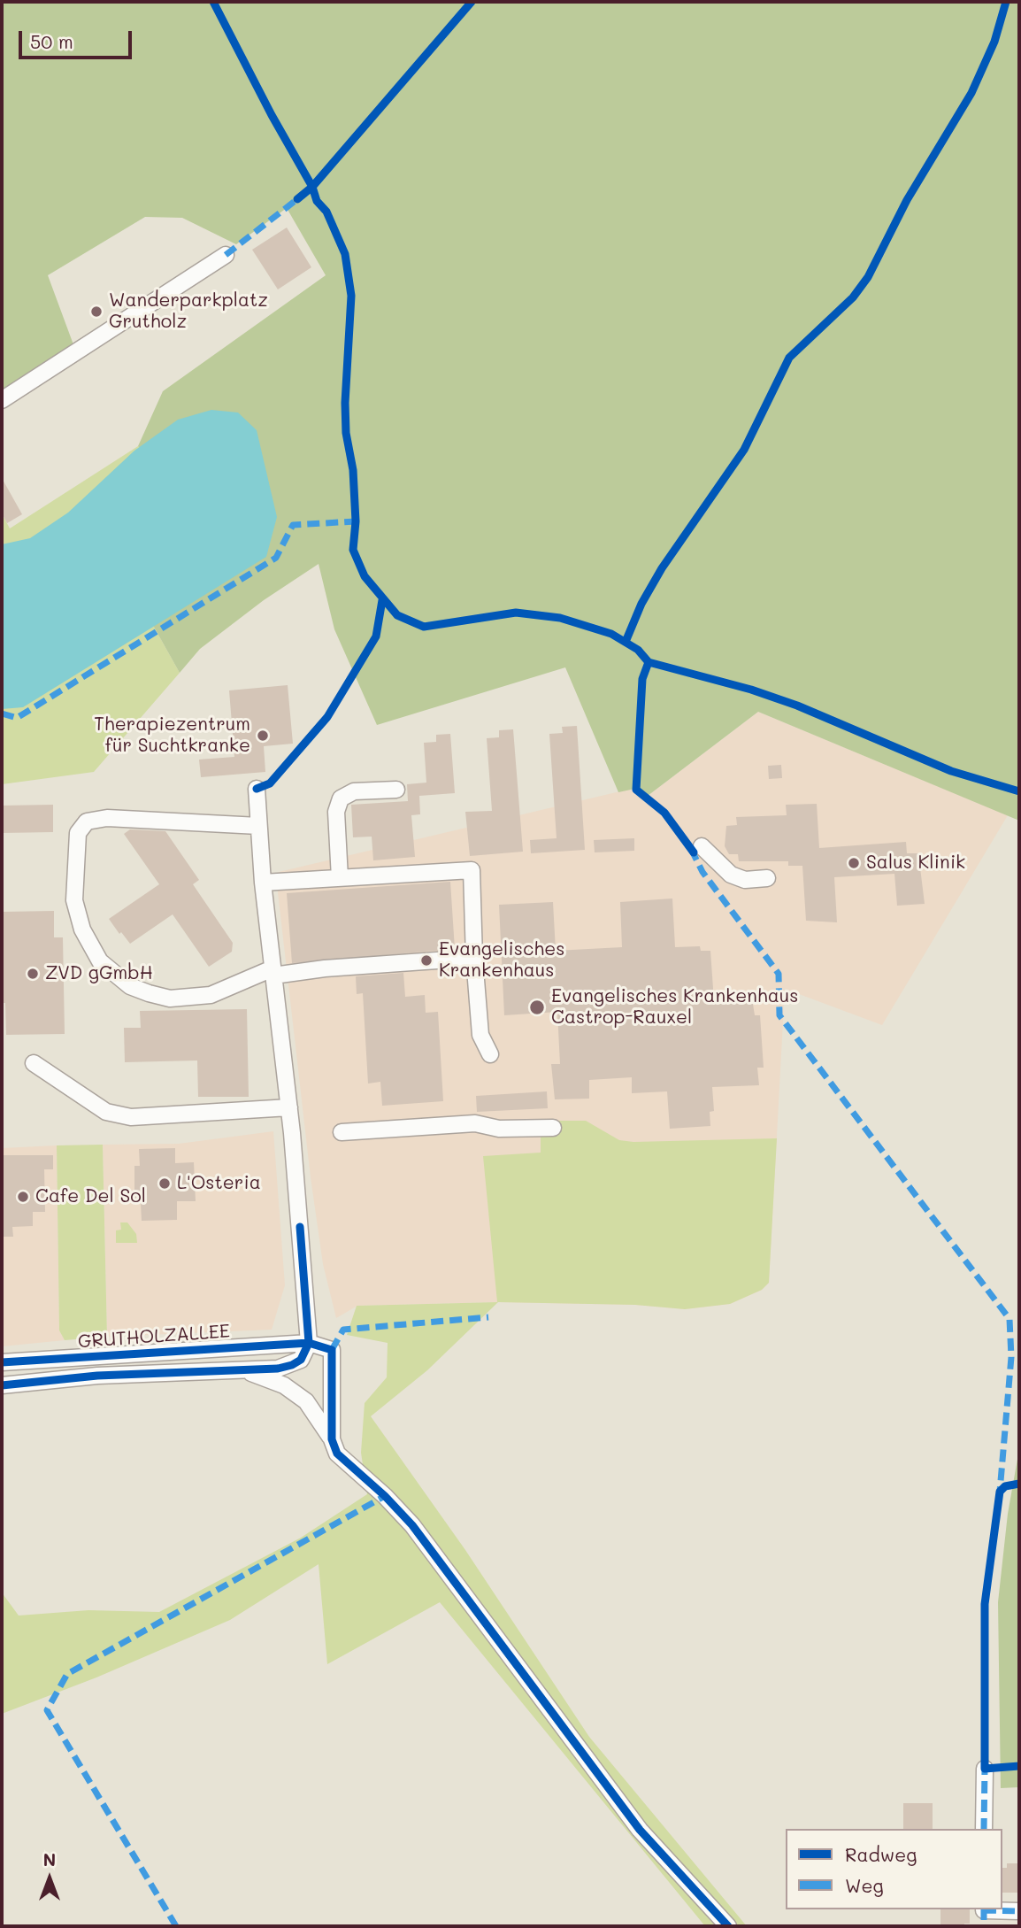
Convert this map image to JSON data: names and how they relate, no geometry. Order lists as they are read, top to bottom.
{
  "streets": {
    "street": ["GRUTHOLZALLEE"]
  },
  "places": [
    "Wanderparkplatz Grutholz",
    "Therapiezentrum für Suchtkranke",
    "Salus Klinik",
    "Evangelisches Krankenhaus",
    "ZVD gGmbH",
    "Evangelisches Krankenhaus Castrop-Rauxel",
    "L'Osteria",
    "Cafe Del Sol"
  ],
  "legend": ["Radweg", "Weg"],
  "scale_bar": "50 m",
  "north": "top"
}
